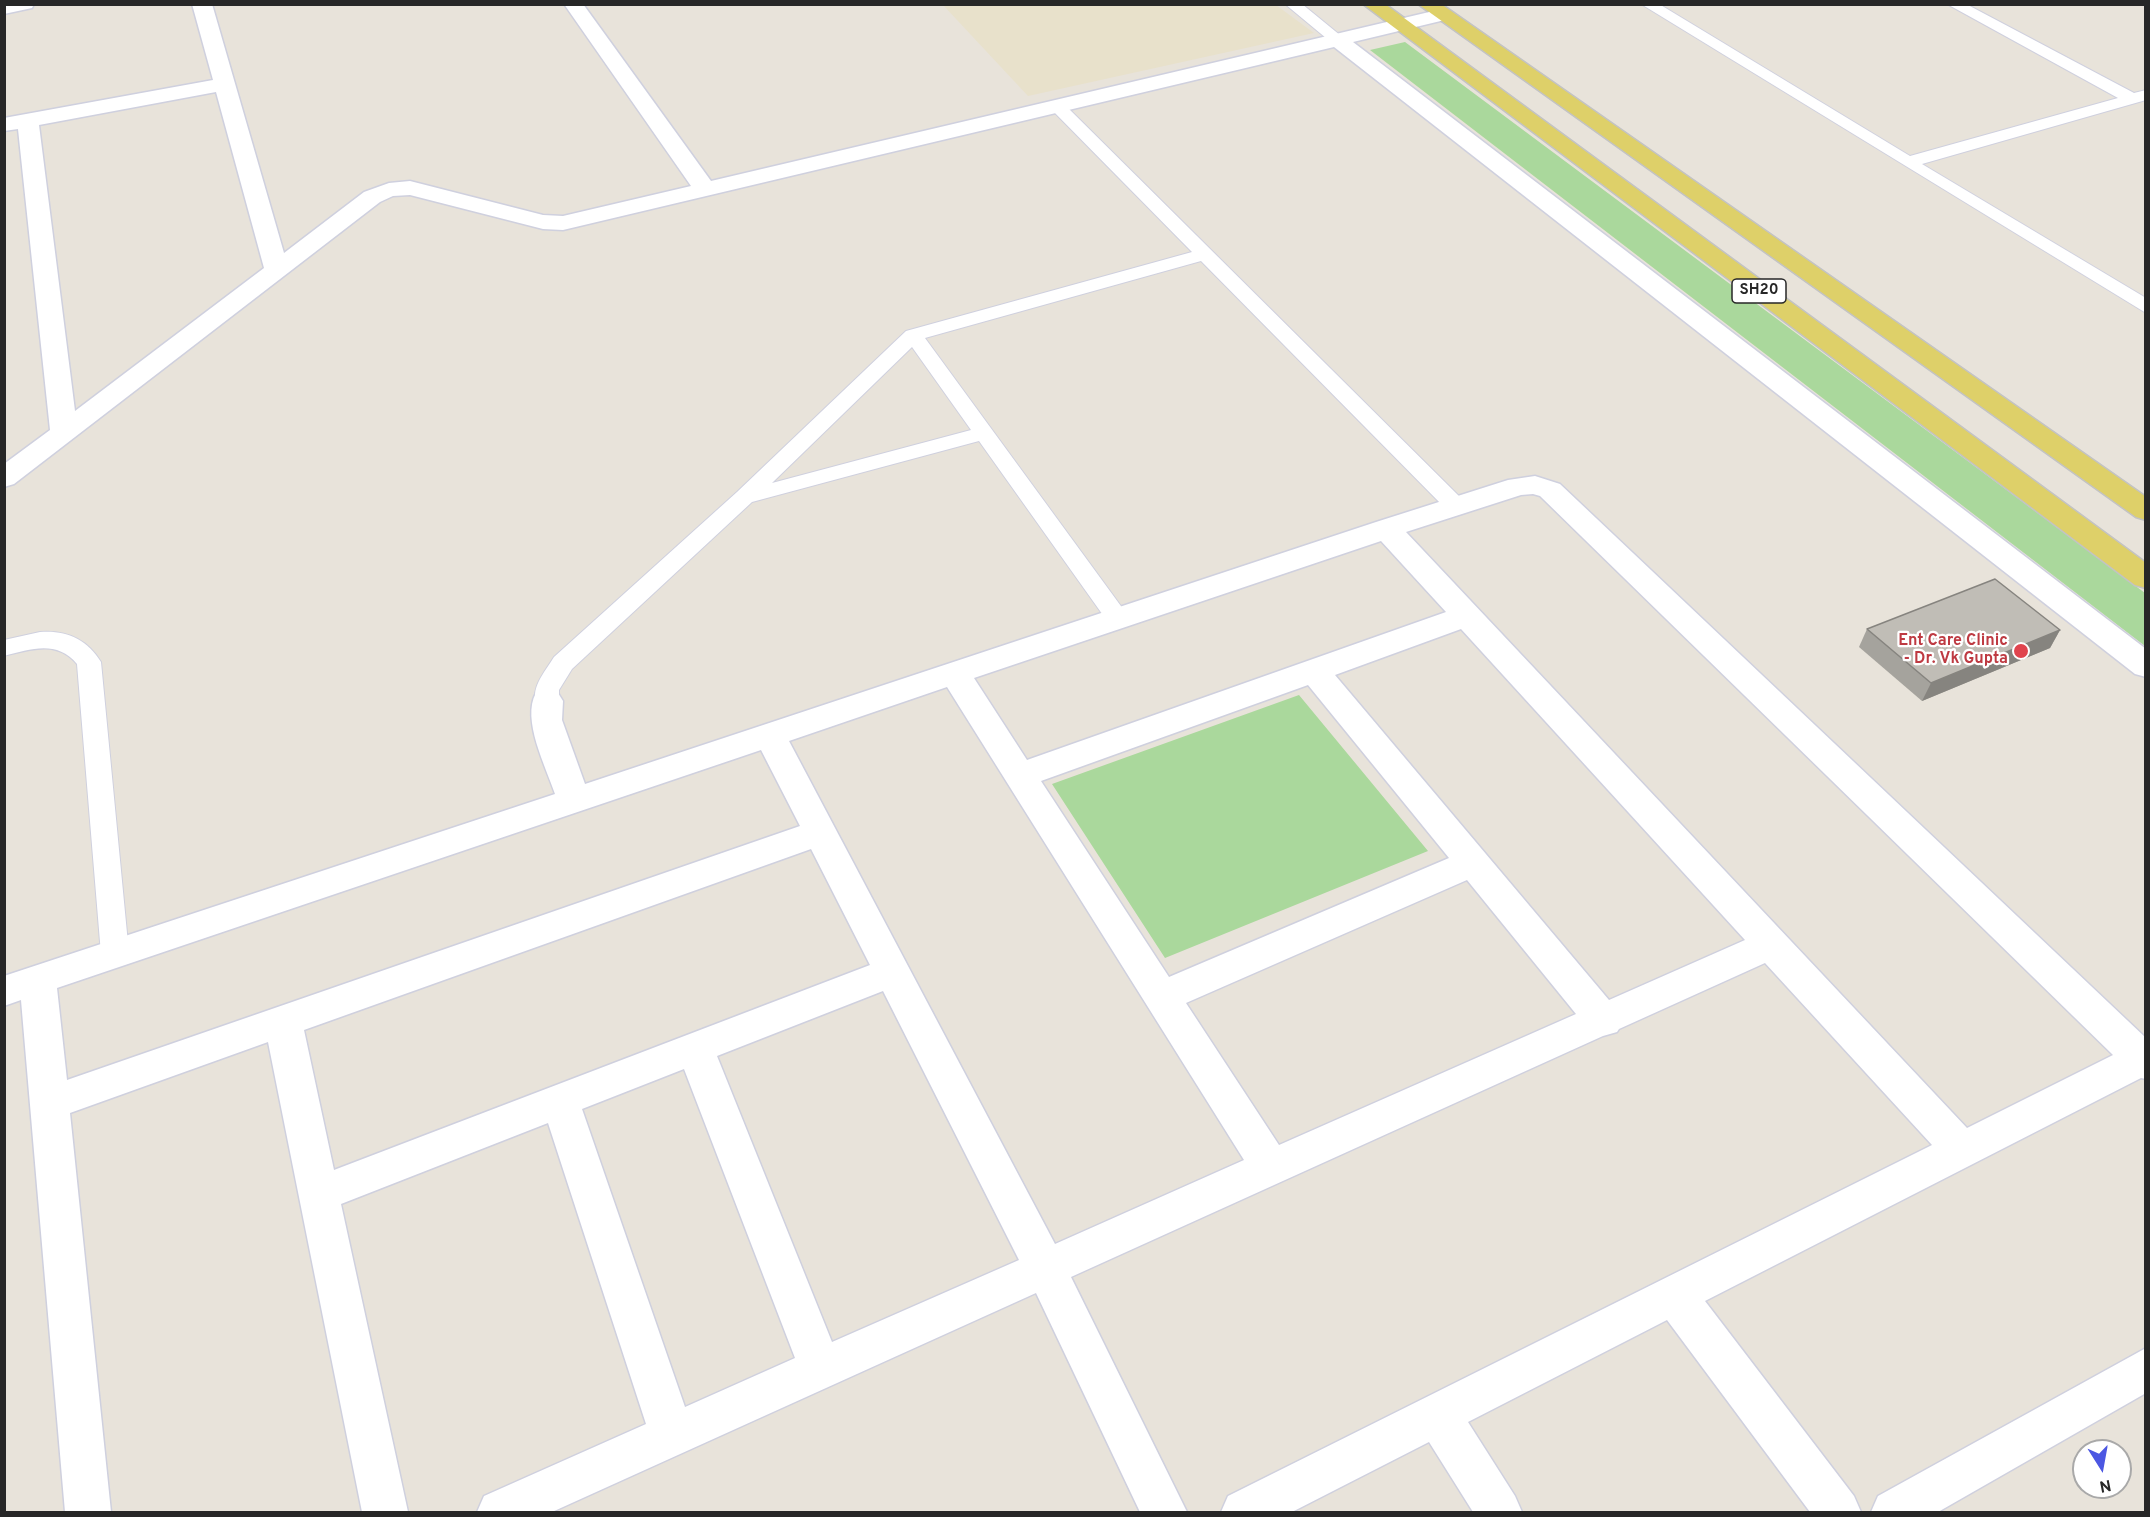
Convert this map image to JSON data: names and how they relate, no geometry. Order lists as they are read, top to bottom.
{
  "streets": {
    "main road": ["SH20"]
  },
  "places": ["Ent Care Clinic - Dr. Vk Gupta"],
  "north": "bottom"
}
